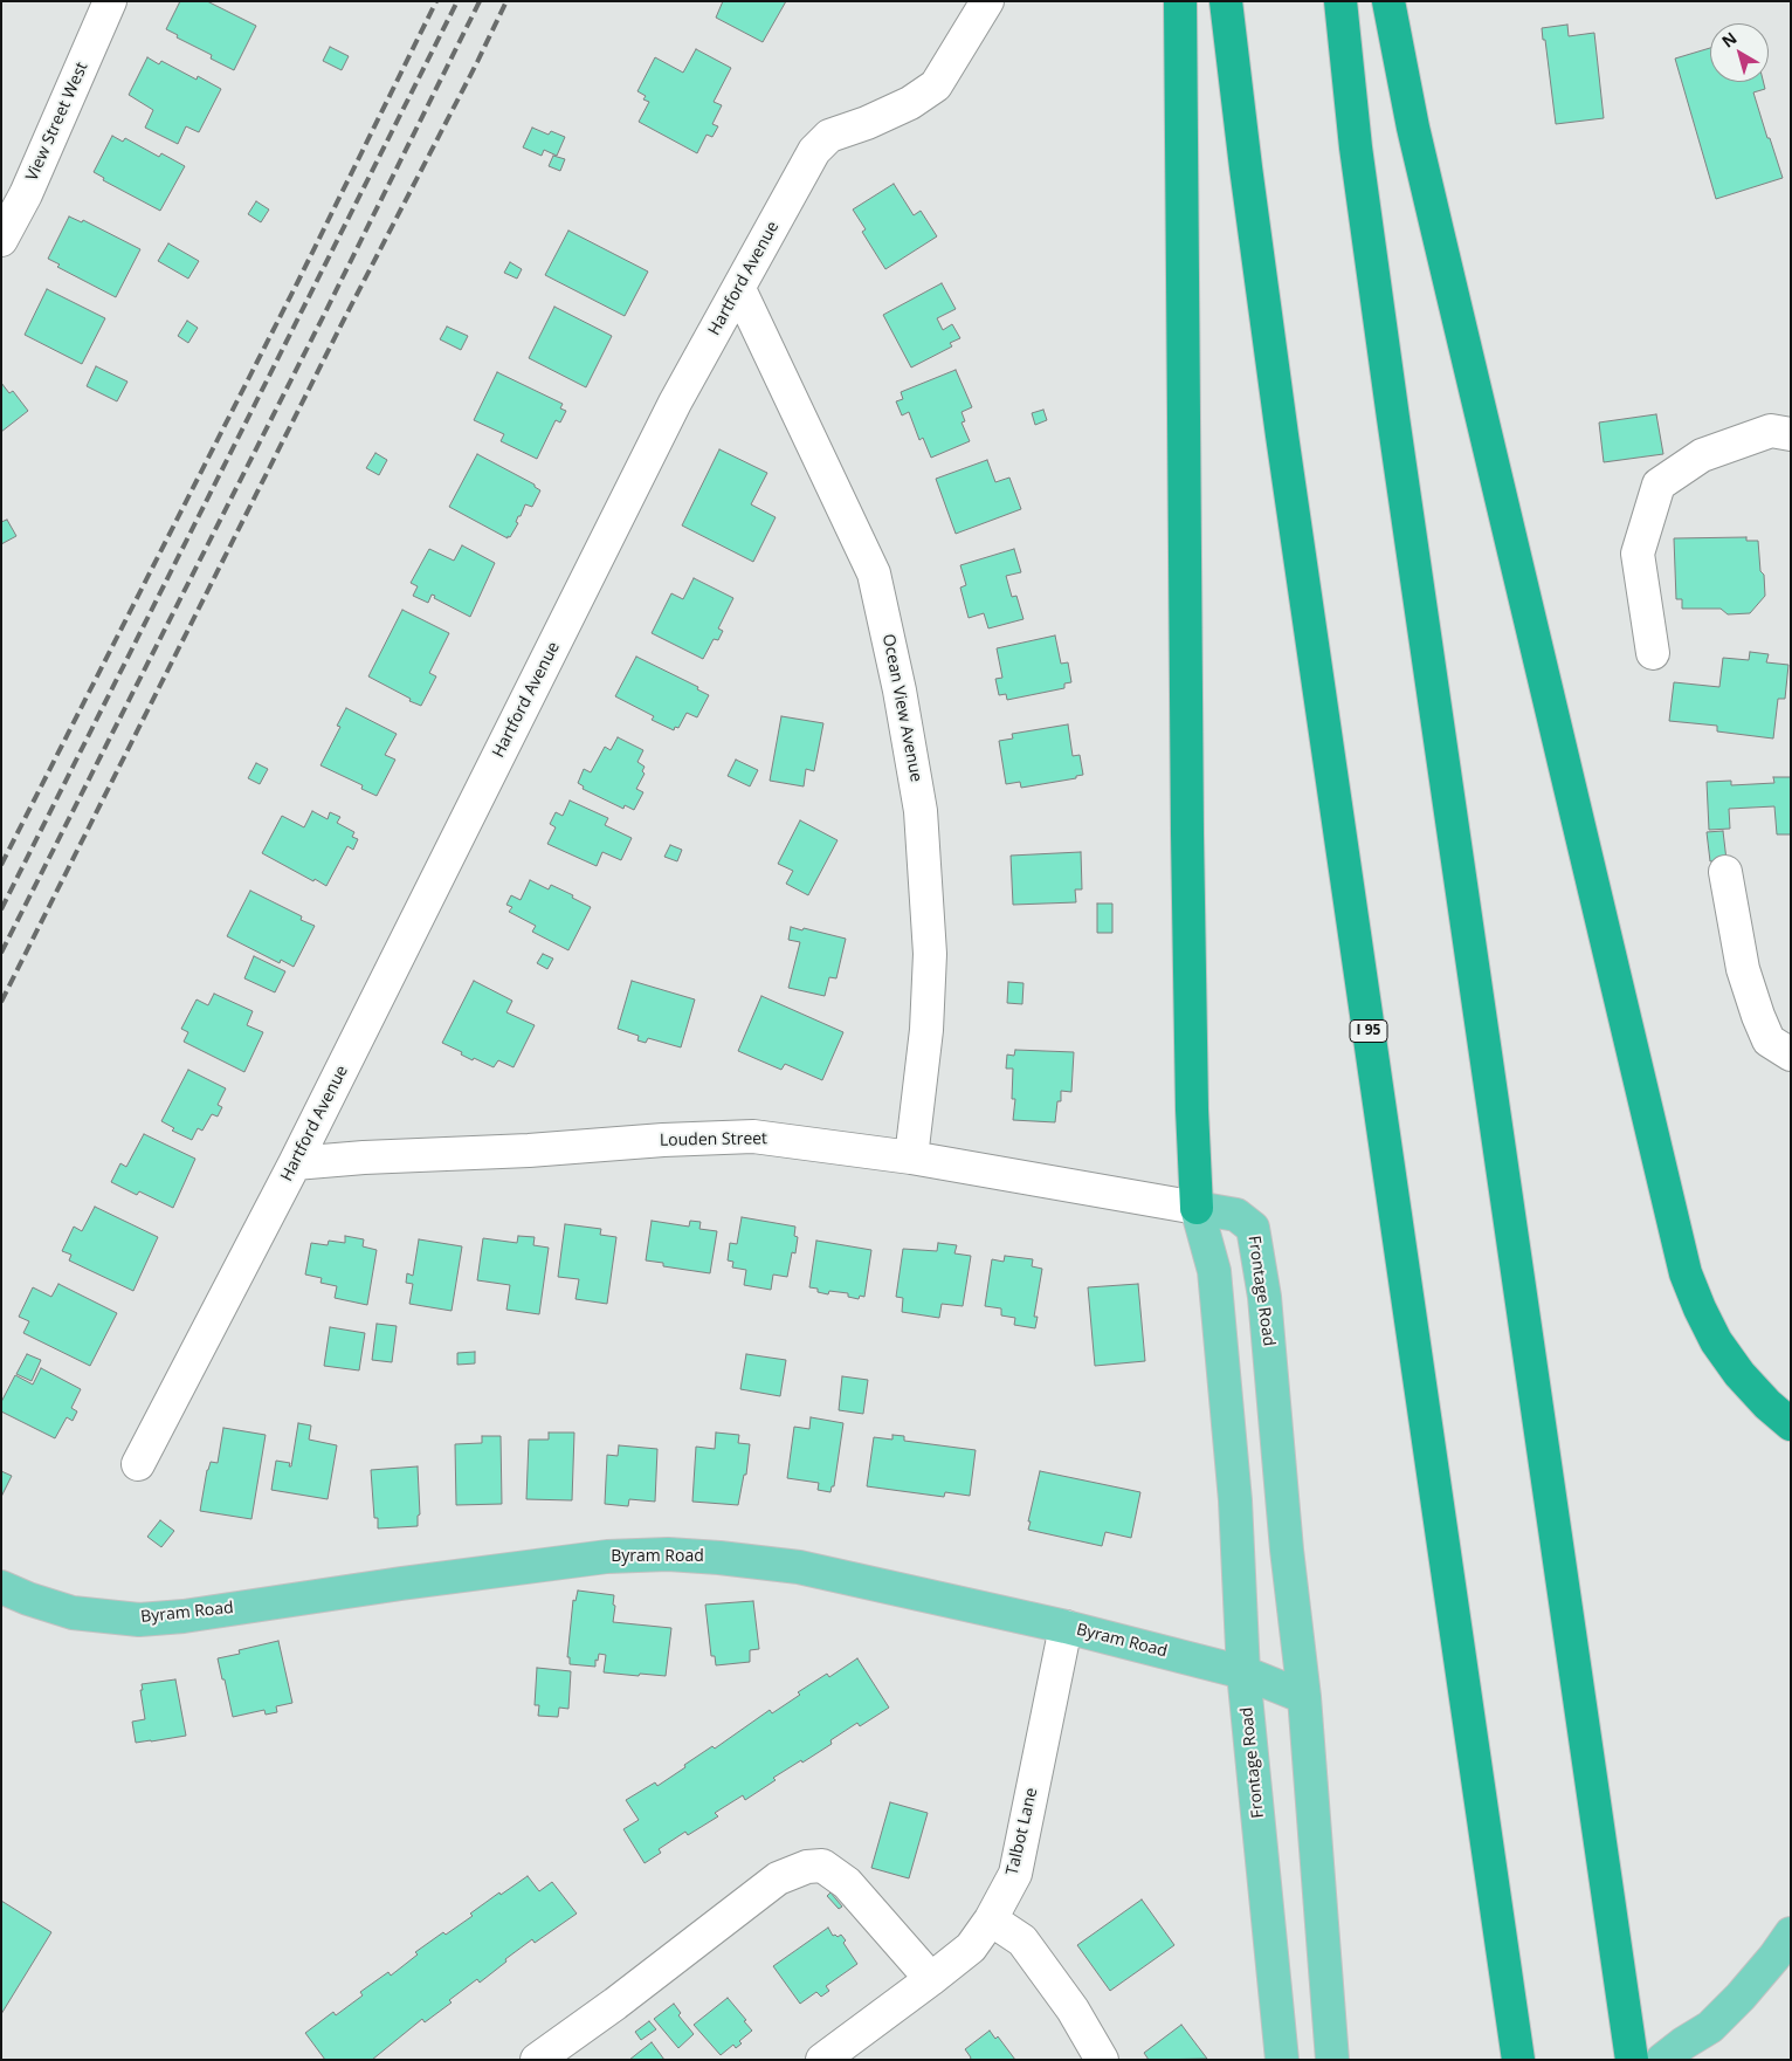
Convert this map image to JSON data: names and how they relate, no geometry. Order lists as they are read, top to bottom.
{
  "streets": {
    "highway": ["I 95"],
    "main road": ["Frontage Road", "Byram Road"],
    "street": [
      "View Street West",
      "Hartford Avenue",
      "Ocean View Avenue",
      "Louden Street",
      "Talbot Lane"
    ]
  },
  "crossings": [
    ["Hartford Avenue", "Ocean View Avenue"],
    ["Hartford Avenue", "Louden Street"],
    ["Ocean View Avenue", "Louden Street"],
    ["Louden Street", "Frontage Road"],
    ["Frontage Road", "Byram Road"],
    ["Byram Road", "Talbot Lane"]
  ],
  "north": "top left"
}
